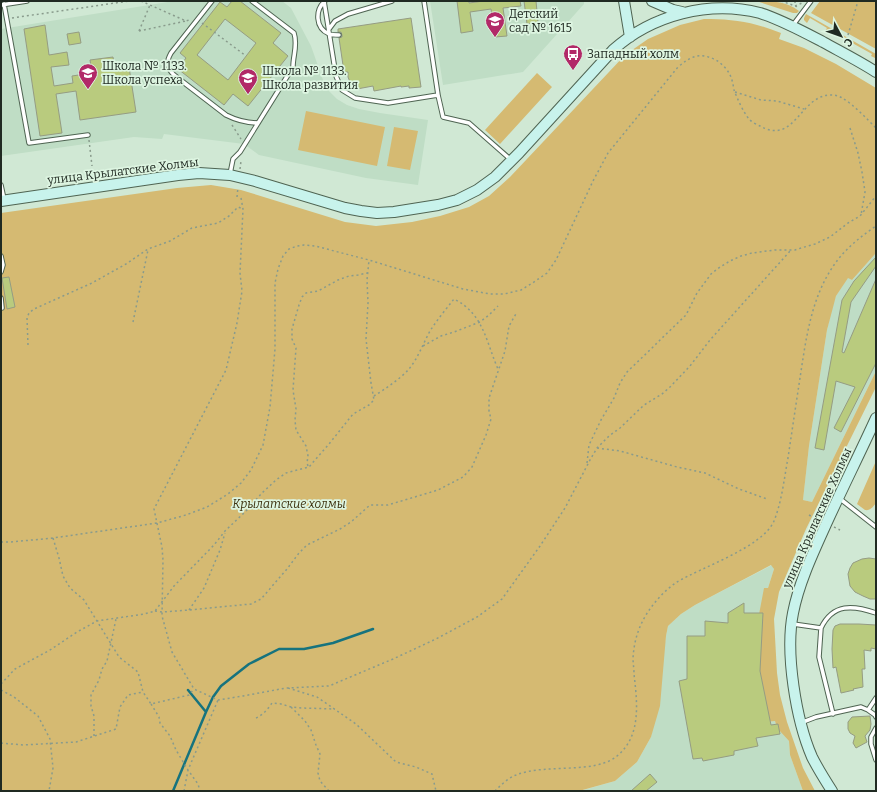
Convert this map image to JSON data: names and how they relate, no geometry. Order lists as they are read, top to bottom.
{
  "streets": {
    "street": ["улица Крылатские Холмы"]
  },
  "parks": ["Крылатские холмы"],
  "places": {
    "school or university": ["Детский сад № 1615", "Школа № 1133. Школа успеха", "Школа № 1133. Школа развития"],
    "bus stop": ["Западный холм"]
  },
  "north": "bottom right"
}
